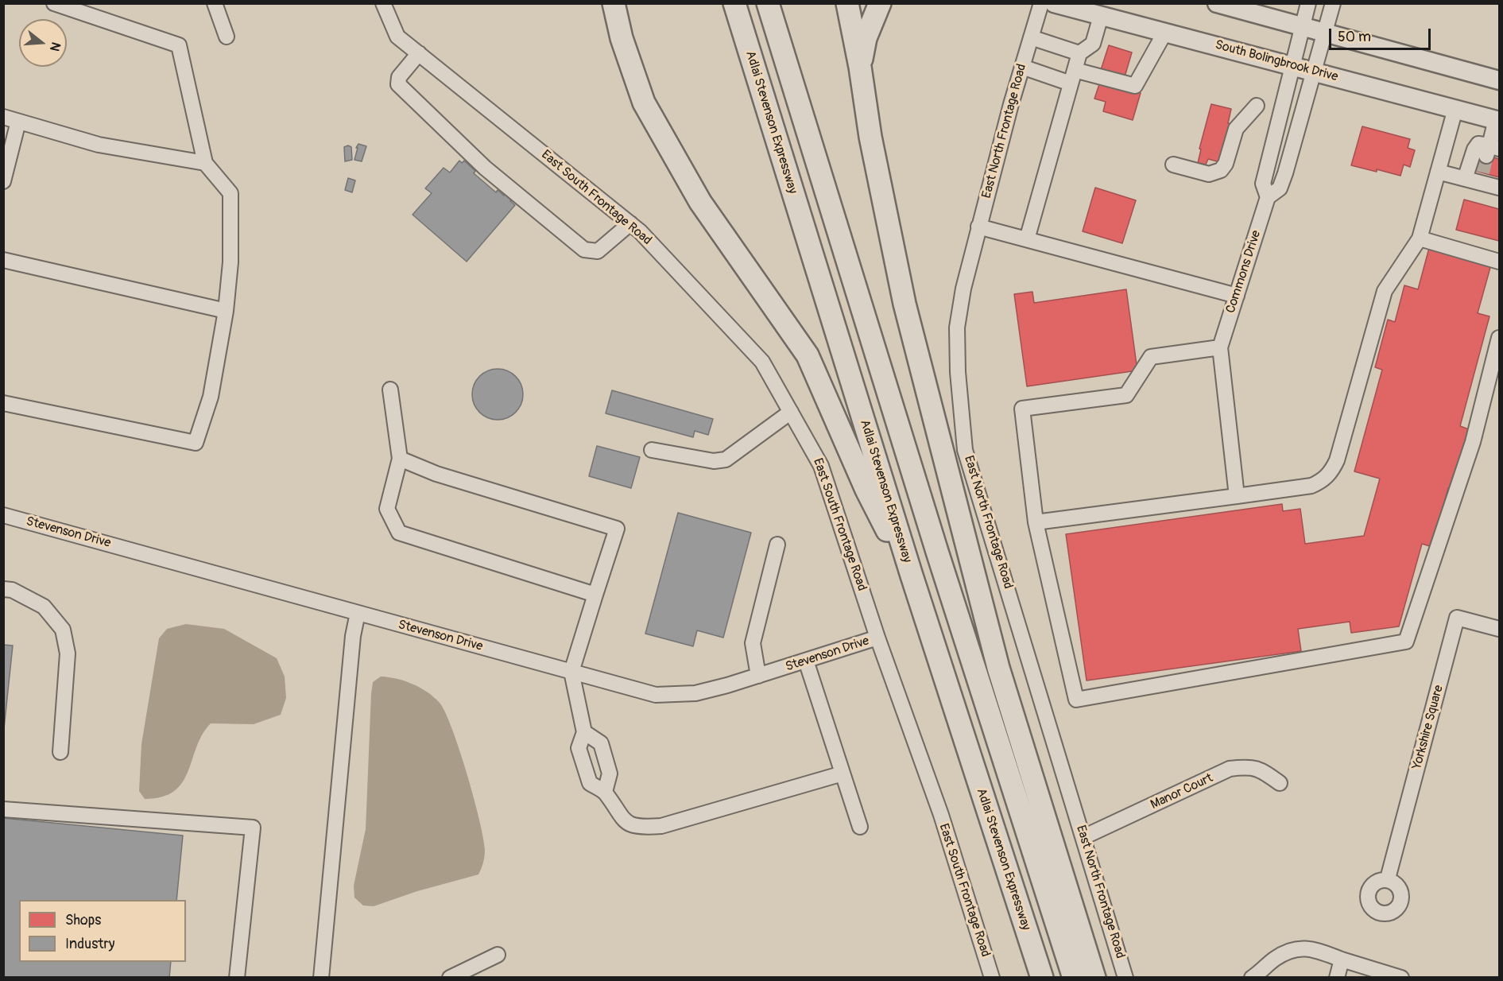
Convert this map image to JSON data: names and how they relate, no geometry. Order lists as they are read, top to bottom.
{
  "streets": {
    "highway": ["Adlai Stevenson Expressway"],
    "main road": ["South Bolingbrook Drive"],
    "street": [
      "East North Frontage Road",
      "East South Frontage Road",
      "Commons Drive",
      "Stevenson Drive",
      "Yorkshire Square",
      "Manor Court"
    ]
  },
  "crossings": [
    ["South Bolingbrook Drive", "Commons Drive"],
    ["East North Frontage Road", "Manor Court"],
    ["East South Frontage Road", "Stevenson Drive"]
  ],
  "legend": ["Shops", "Industry"],
  "scale_bar": "50 m",
  "north": "right"
}
